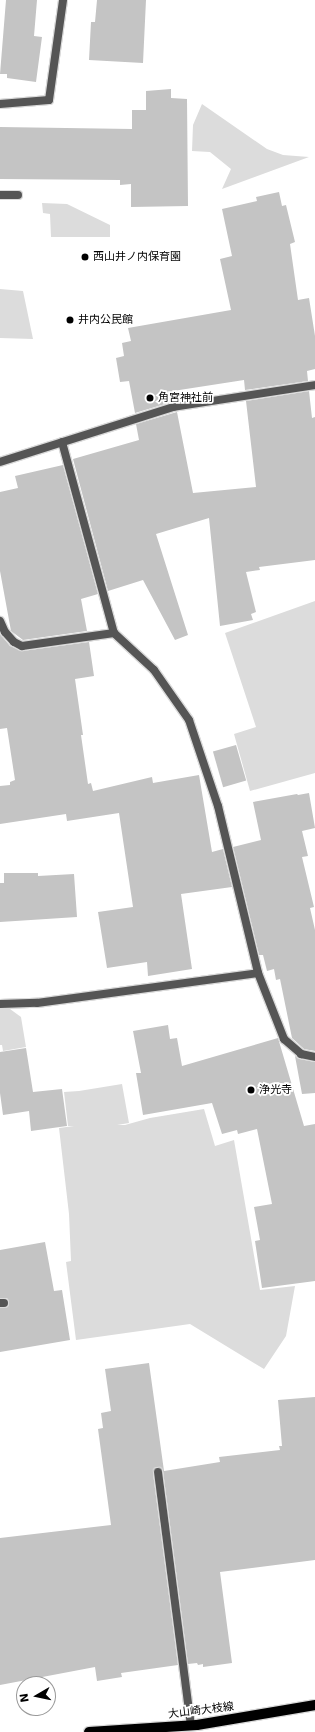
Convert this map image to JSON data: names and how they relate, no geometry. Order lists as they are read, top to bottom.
{
  "streets": {
    "main road": ["大山崎大枝線"]
  },
  "places": [
    "西山井ノ内保育園",
    "井内公民館",
    "角宮神社前",
    "浄光寺"
  ],
  "north": "left"
}
